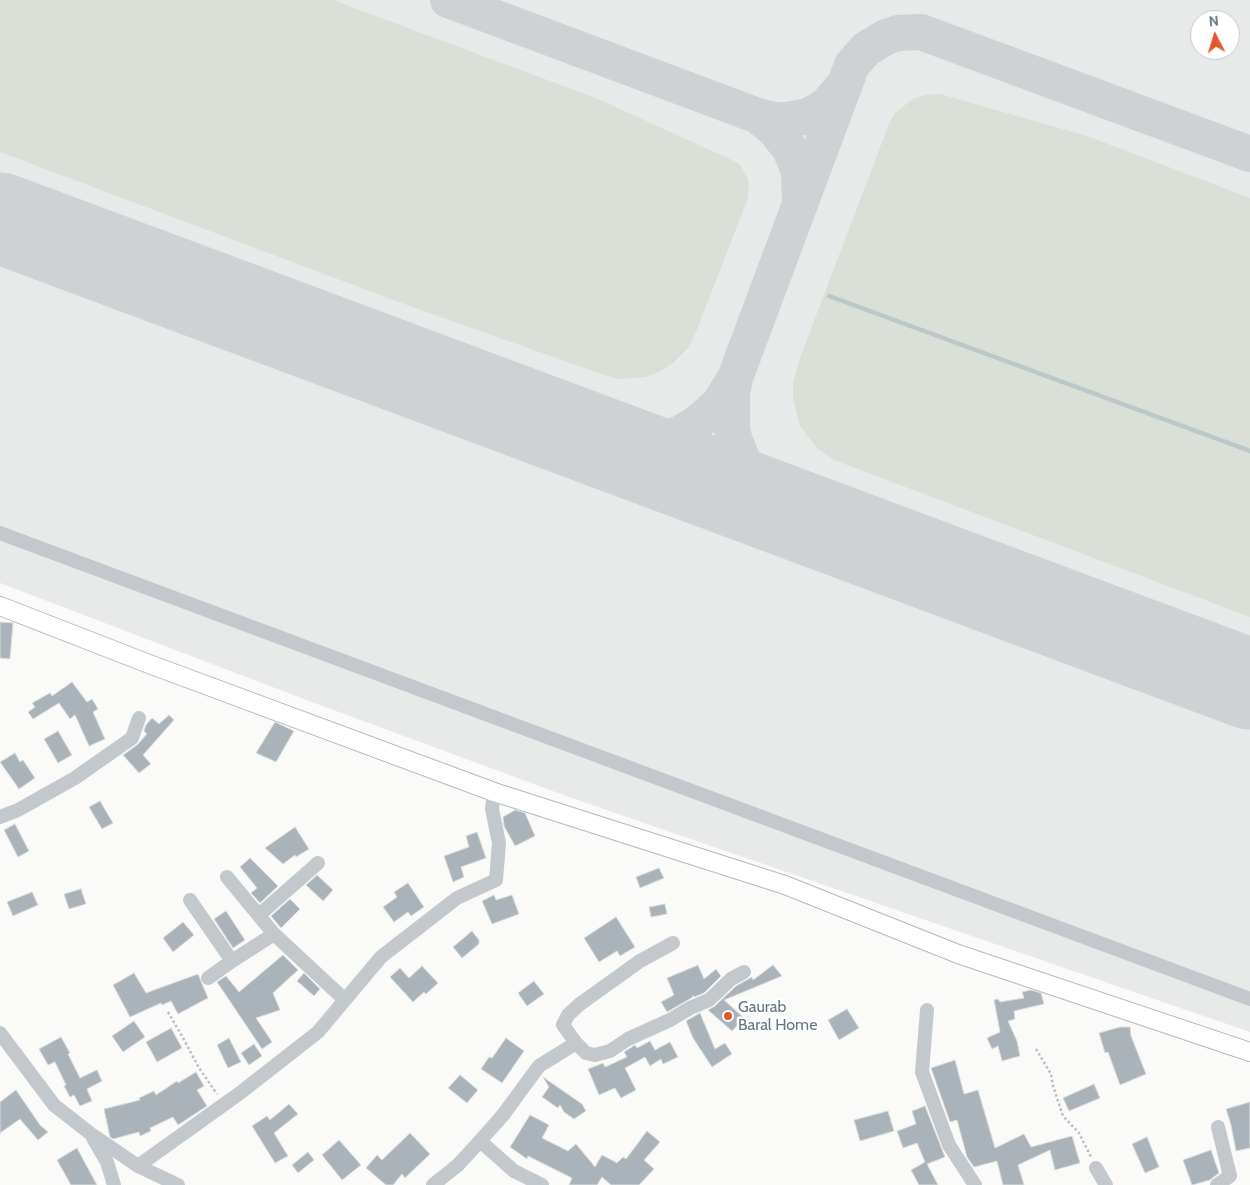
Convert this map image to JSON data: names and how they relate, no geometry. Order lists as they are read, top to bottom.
{
  "places": ["Gaurab Baral Home"],
  "north": "top"
}
